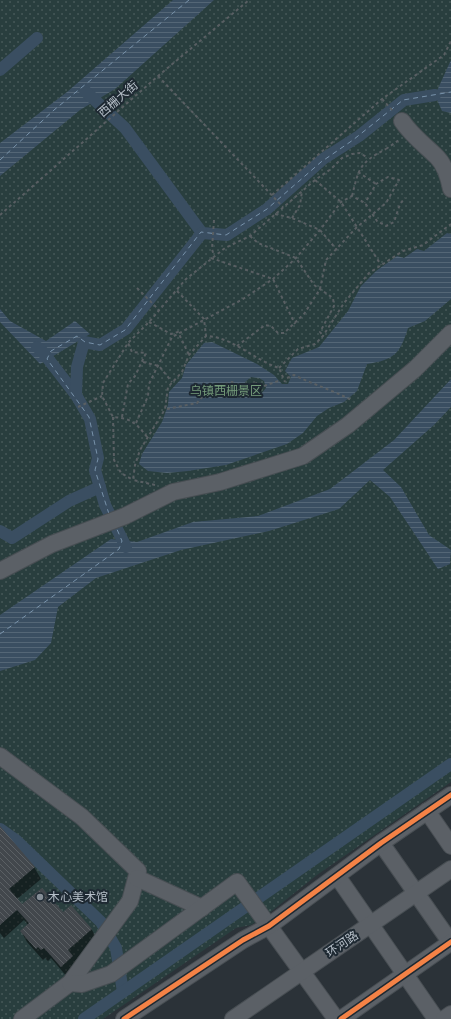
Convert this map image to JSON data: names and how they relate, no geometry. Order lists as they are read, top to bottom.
{
  "streets": {
    "street": ["环河路"],
    "path": ["西栅大街"]
  },
  "parks": ["乌镇西栅景区"],
  "places": ["木心美术馆"]
}
